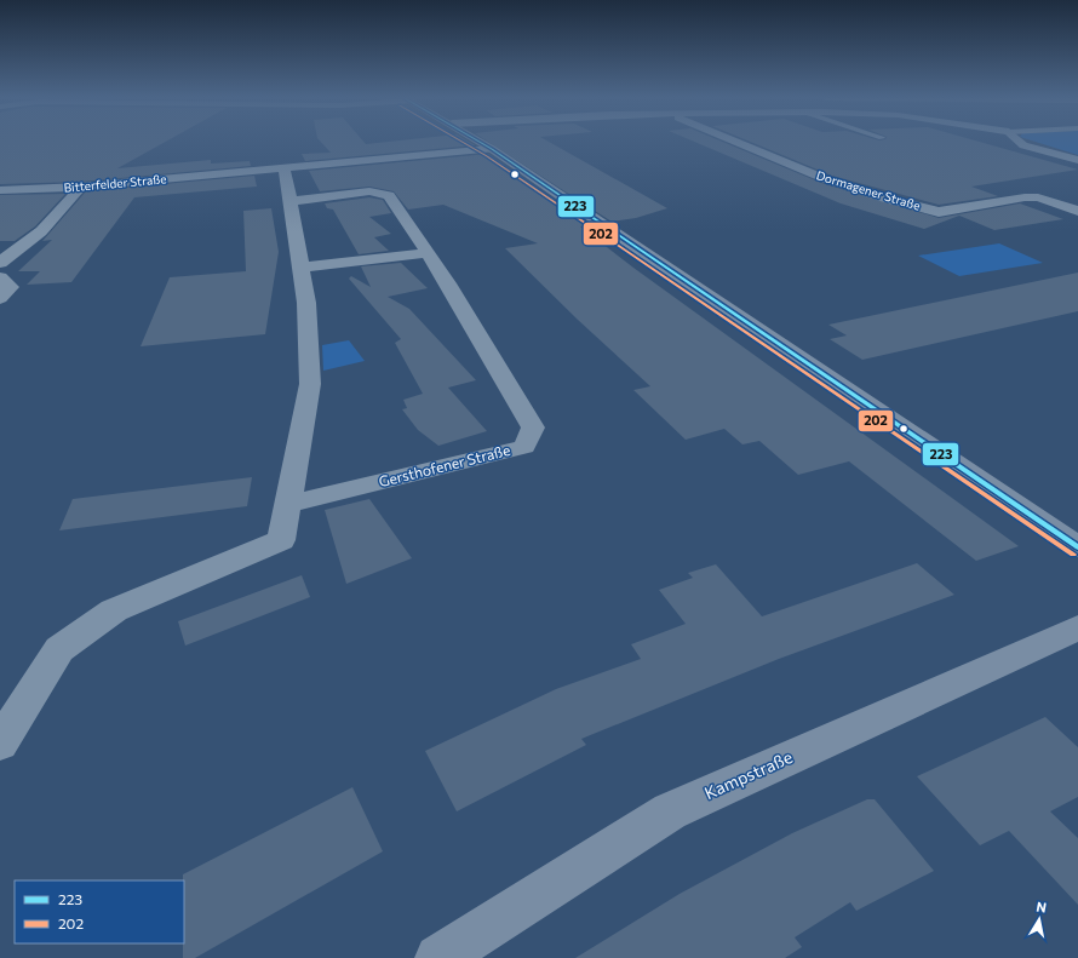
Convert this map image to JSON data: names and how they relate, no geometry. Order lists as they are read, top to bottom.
{
  "streets": {
    "street": [
      "Bitterfelder Straße",
      "Dormagener Straße",
      "Gersthofener Straße",
      "Kampstraße"
    ]
  },
  "lines": ["transit line 223", "transit line 202"],
  "legend": ["223", "202"],
  "north": "top"
}
